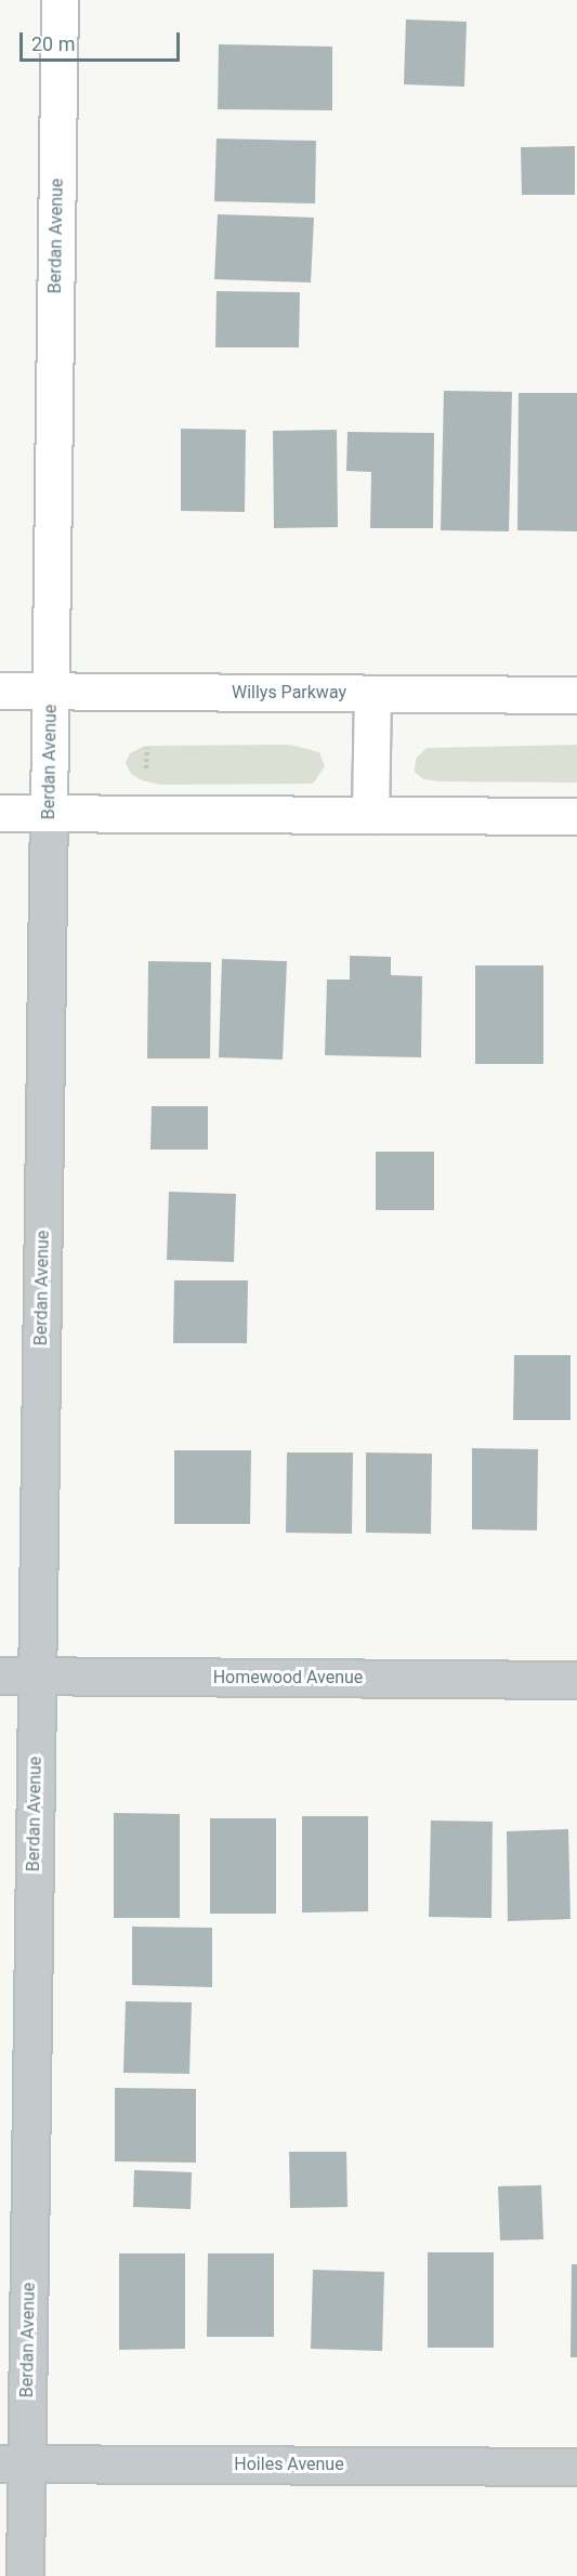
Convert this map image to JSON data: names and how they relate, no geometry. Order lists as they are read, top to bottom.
{
  "streets": {
    "main road": ["Berdan Avenue", "Willys Parkway"],
    "street": ["Homewood Avenue", "Hoiles Avenue"]
  },
  "crossings": [
    ["Berdan Avenue", "Willys Parkway"],
    ["Berdan Avenue", "Homewood Avenue"],
    ["Berdan Avenue", "Hoiles Avenue"]
  ],
  "scale_bar": "20 m"
}
